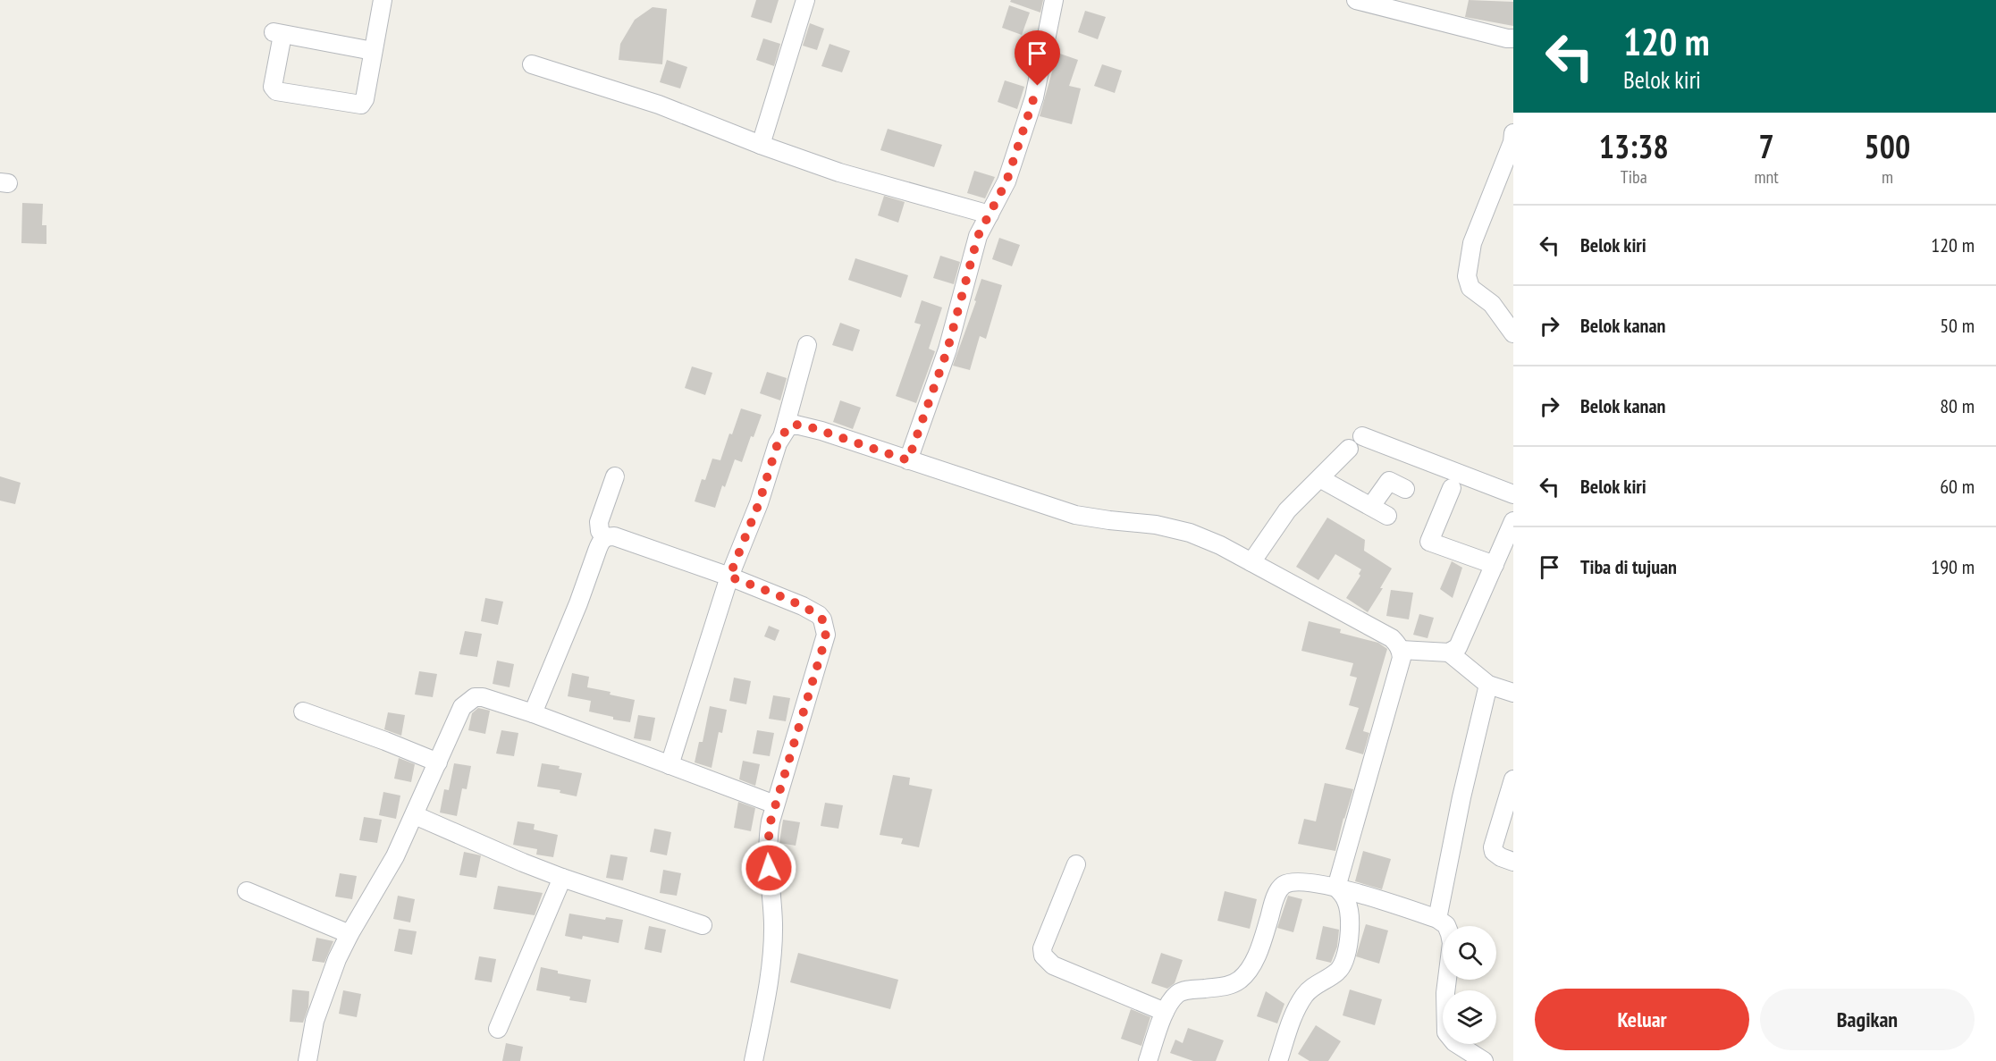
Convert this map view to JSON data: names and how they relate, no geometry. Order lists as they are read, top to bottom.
{
  "page": {
    "turn": ["120 m", "Belok kiri"],
    "eta": [
      "13:38",
      "Tiba",
      "7",
      "mnt",
      "500",
      "m"
    ],
    "list": [
      {
        "name": "Belok kiri",
        "value": "120 m"
      },
      {
        "name": "Belok kanan",
        "value": "50 m"
      },
      {
        "name": "Belok kanan",
        "value": "80 m"
      },
      {
        "name": "Belok kiri",
        "value": "60 m"
      },
      {
        "name": "Tiba di tujuan",
        "value": "190 m"
      }
    ],
    "buttons": ["Keluar", "Bagikan"]
  }
}
